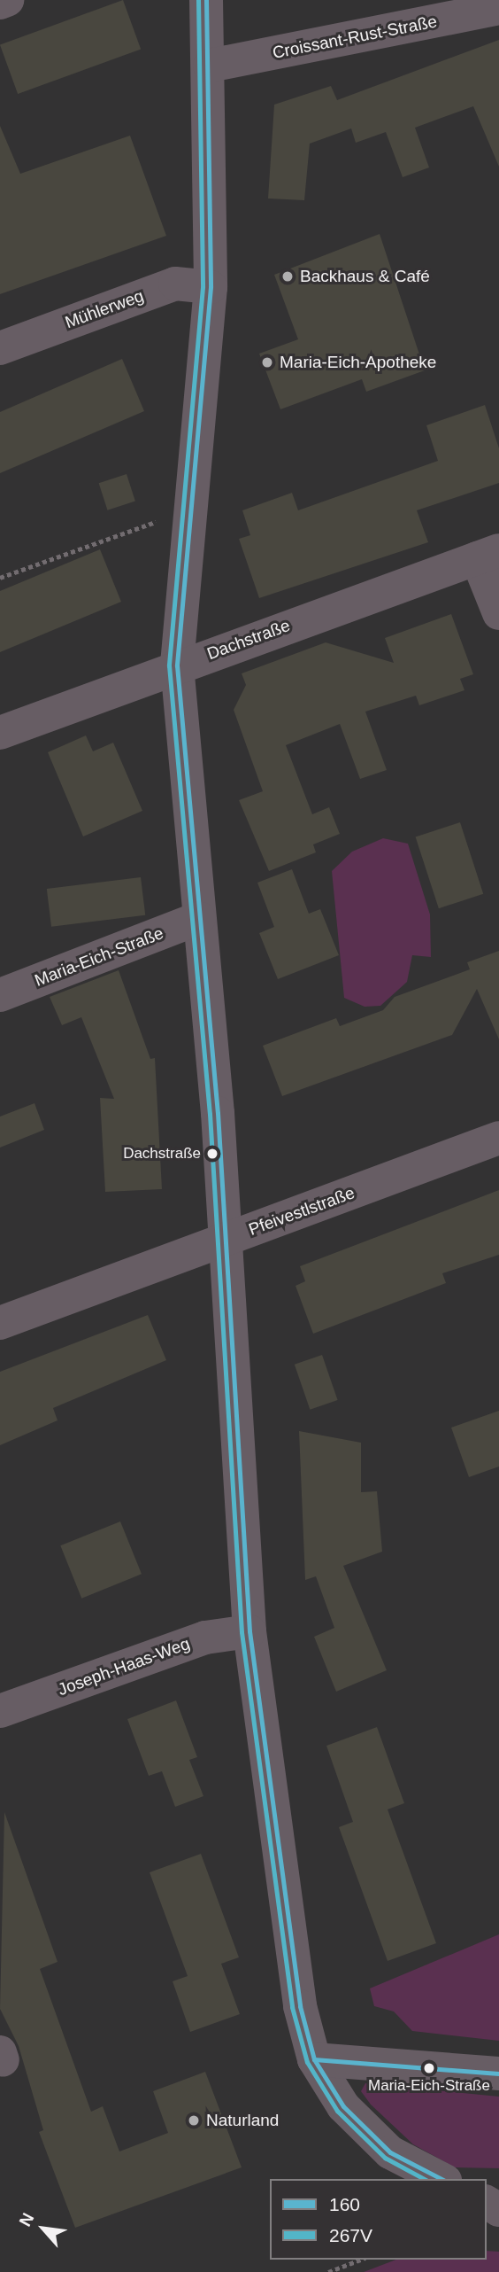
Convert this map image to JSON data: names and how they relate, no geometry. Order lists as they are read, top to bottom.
{
  "streets": {
    "street": [
      "Croissant-Rust-Straße",
      "Mühlerweg",
      "Dachstraße",
      "Maria-Eich-Straße",
      "Pfeivestlstraße",
      "Joseph-Haas-Weg"
    ]
  },
  "places": [
    "Backhaus & Café",
    "Maria-Eich-Apotheke",
    "Dachstraße",
    "Maria-Eich-Straße",
    "Naturland"
  ],
  "lines": ["transit line 160", "transit line 267V"],
  "legend": ["160", "267V"],
  "north": "top left"
}
